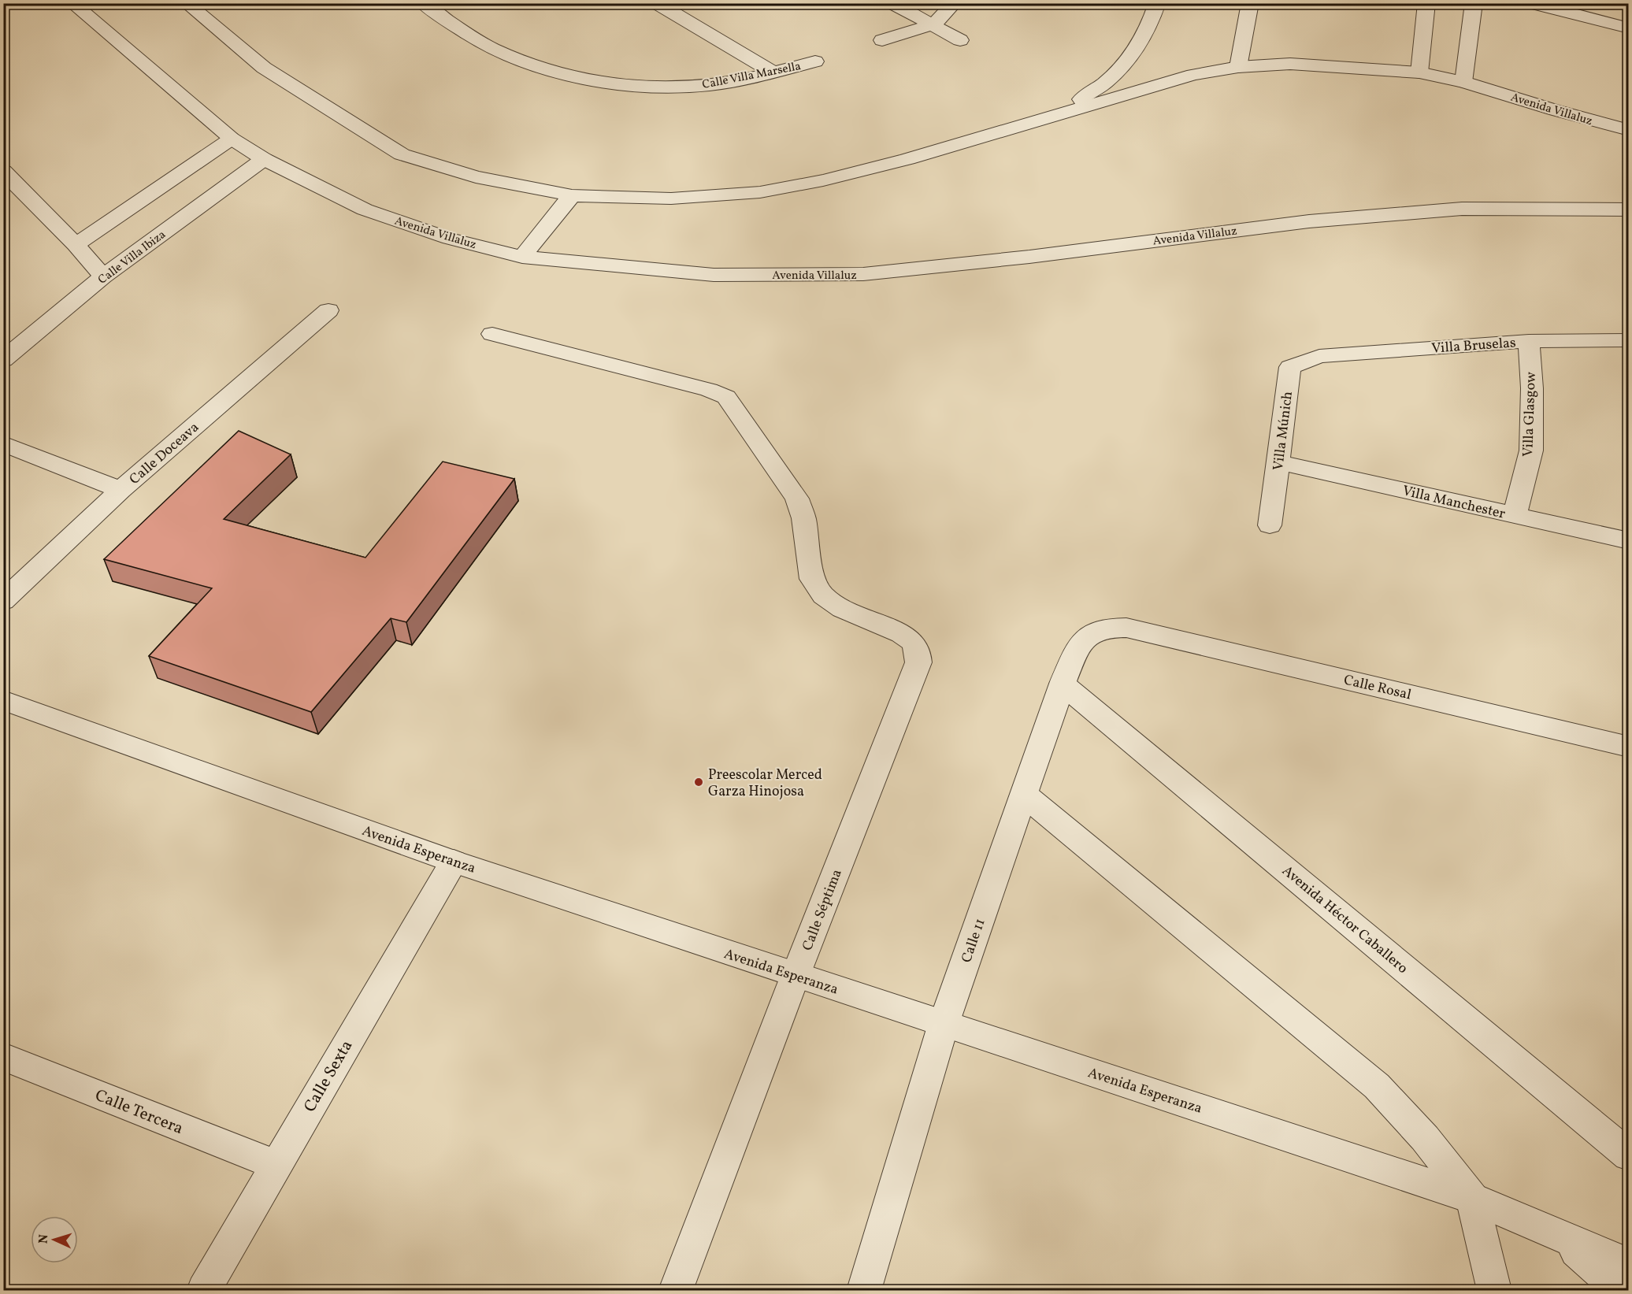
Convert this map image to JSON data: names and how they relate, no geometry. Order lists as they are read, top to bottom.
{
  "streets": {
    "street": [
      "Calle Villa Marsella",
      "Avenida Villaluz",
      "Calle Villa Ibiza",
      "Villa Bruselas",
      "Villa Glasgow",
      "Villa Múnich",
      "Calle Doceava",
      "Villa Manchester",
      "Calle Rosal",
      "Avenida Esperanza",
      "Calle Séptima",
      "Avenida Héctor Caballero",
      "Calle 11",
      "Calle Sexta",
      "Calle Tercera"
    ]
  },
  "crossings": [
    ["Avenida Villaluz", "Calle Villa Ibiza"],
    ["Villa Bruselas", "Villa Glasgow"],
    ["Villa Bruselas", "Villa Múnich"],
    ["Villa Glasgow", "Villa Manchester"],
    ["Villa Múnich", "Villa Manchester"],
    ["Calle Rosal", "Calle 11"],
    ["Avenida Esperanza", "Calle Séptima"],
    ["Avenida Esperanza", "Calle 11"],
    ["Avenida Esperanza", "Calle Sexta"],
    ["Avenida Héctor Caballero", "Calle 11"],
    ["Calle Sexta", "Calle Tercera"]
  ],
  "places": ["Preescolar Merced Garza Hinojosa"],
  "north": "left"
}
